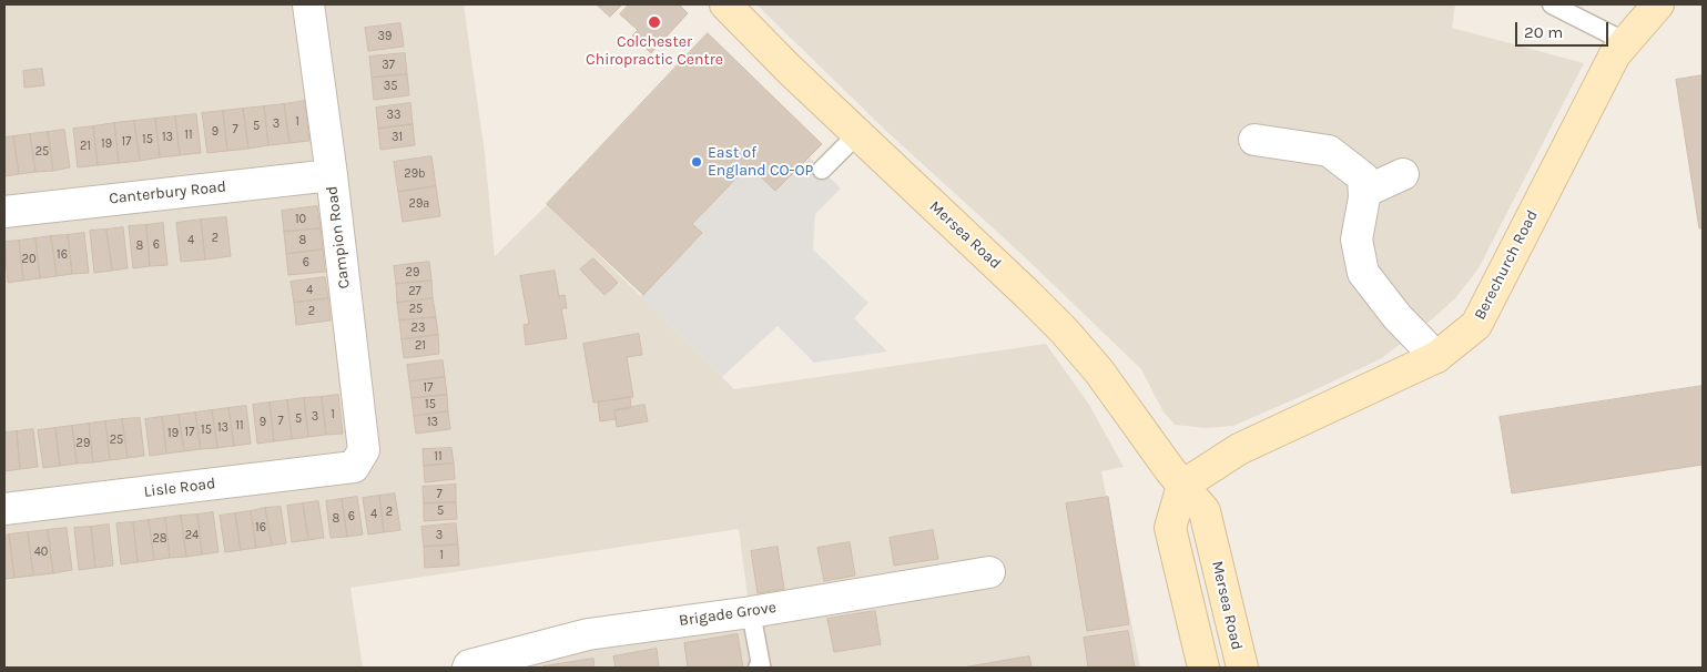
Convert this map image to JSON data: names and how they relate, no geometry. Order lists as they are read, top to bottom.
{
  "streets": {
    "main road": ["Mersea Road", "Berechurch Road"],
    "street": [
      "Canterbury Road",
      "Campion Road",
      "Lisle Road",
      "Brigade Grove"
    ]
  },
  "crossings": [
    ["Canterbury Road", "Campion Road"],
    ["Mersea Road", "Berechurch Road"],
    ["Campion Road", "Lisle Road"]
  ],
  "places": ["Colchester Chiropractic Centre", "East of England CO-OP"],
  "house_numbers": [
    "39",
    "37",
    "35",
    "33",
    "1",
    "3",
    "5",
    "7",
    "9",
    "11",
    "13",
    "31",
    "15",
    "17",
    "19",
    "21",
    "25",
    "29b",
    "29a",
    "10",
    "2",
    "4",
    "8",
    "6",
    "8",
    "16",
    "20",
    "6",
    "29",
    "4",
    "27",
    "25",
    "2",
    "23",
    "21",
    "17",
    "15",
    "1",
    "3",
    "5",
    "7",
    "9",
    "13",
    "11",
    "13",
    "15",
    "17",
    "19",
    "25",
    "29",
    "11",
    "7",
    "5",
    "2",
    "4",
    "6",
    "8",
    "16",
    "24",
    "3",
    "28",
    "40",
    "1"
  ],
  "scale_bar": "20 m"
}
